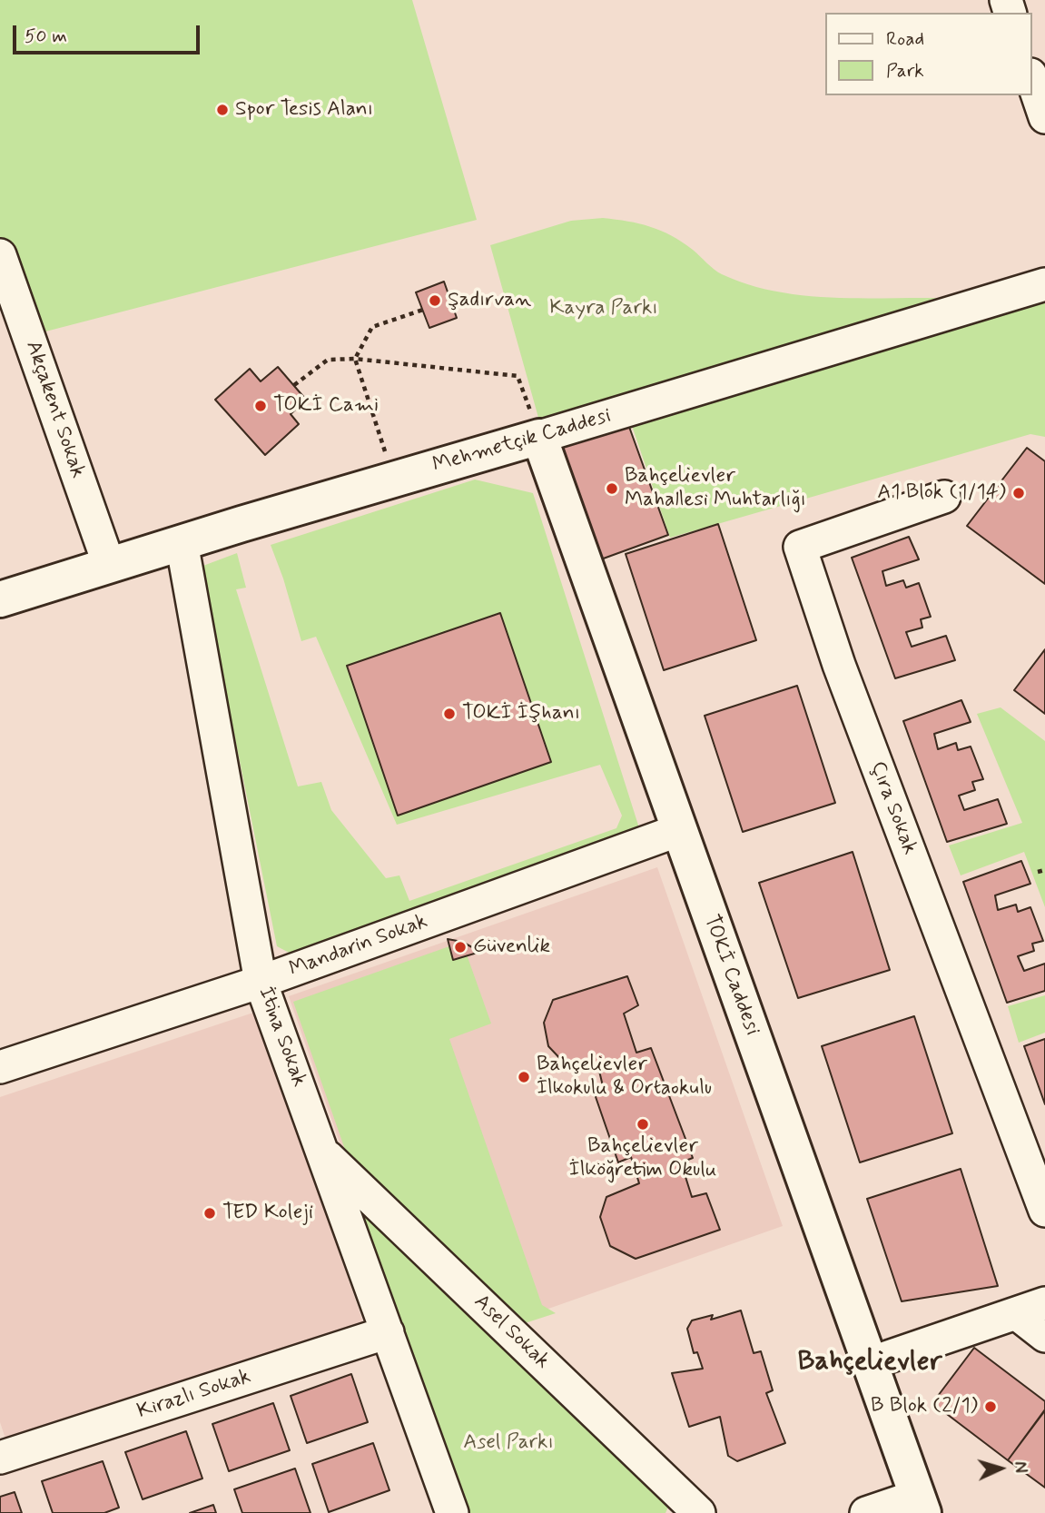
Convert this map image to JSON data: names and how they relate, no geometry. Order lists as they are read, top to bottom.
{
  "streets": {
    "main road": ["Mehmetçik Caddesi", "TOKİ Caddesi"],
    "street": [
      "Akçakent Sokak",
      "Çıra Sokak",
      "Mandarin Sokak",
      "İtina Sokak",
      "Asel Sokak",
      "Kirazlı Sokak"
    ]
  },
  "crossings": [
    ["Akçakent Sokak", "Mehmetçik Caddesi"],
    ["Mehmetçik Caddesi", "TOKİ Caddesi"],
    ["Mehmetçik Caddesi", "İtina Sokak"],
    ["Mandarin Sokak", "TOKİ Caddesi"],
    ["Mandarin Sokak", "İtina Sokak"],
    ["İtina Sokak", "Asel Sokak"],
    ["İtina Sokak", "Kirazlı Sokak"]
  ],
  "districts": ["Bahçelievler"],
  "parks": ["Kayra Parkı", "Asel Parkı"],
  "places": [
    "Spor Tesis Alanı",
    "Şadırvan",
    "TOKİ Cami",
    "Bahçelievler Mahallesi Muhtarlığı",
    "A1 Blok (1/14)",
    "TOKİ İşhanı",
    "Güvenlik",
    "Bahçelievler İlkokulu & Ortaokulu",
    "Bahçelievler İlköğretim Okulu",
    "TED Koleji",
    "B Blok (2/1)"
  ],
  "legend": ["Road", "Park"],
  "scale_bar": "50 m",
  "north": "right"
}
